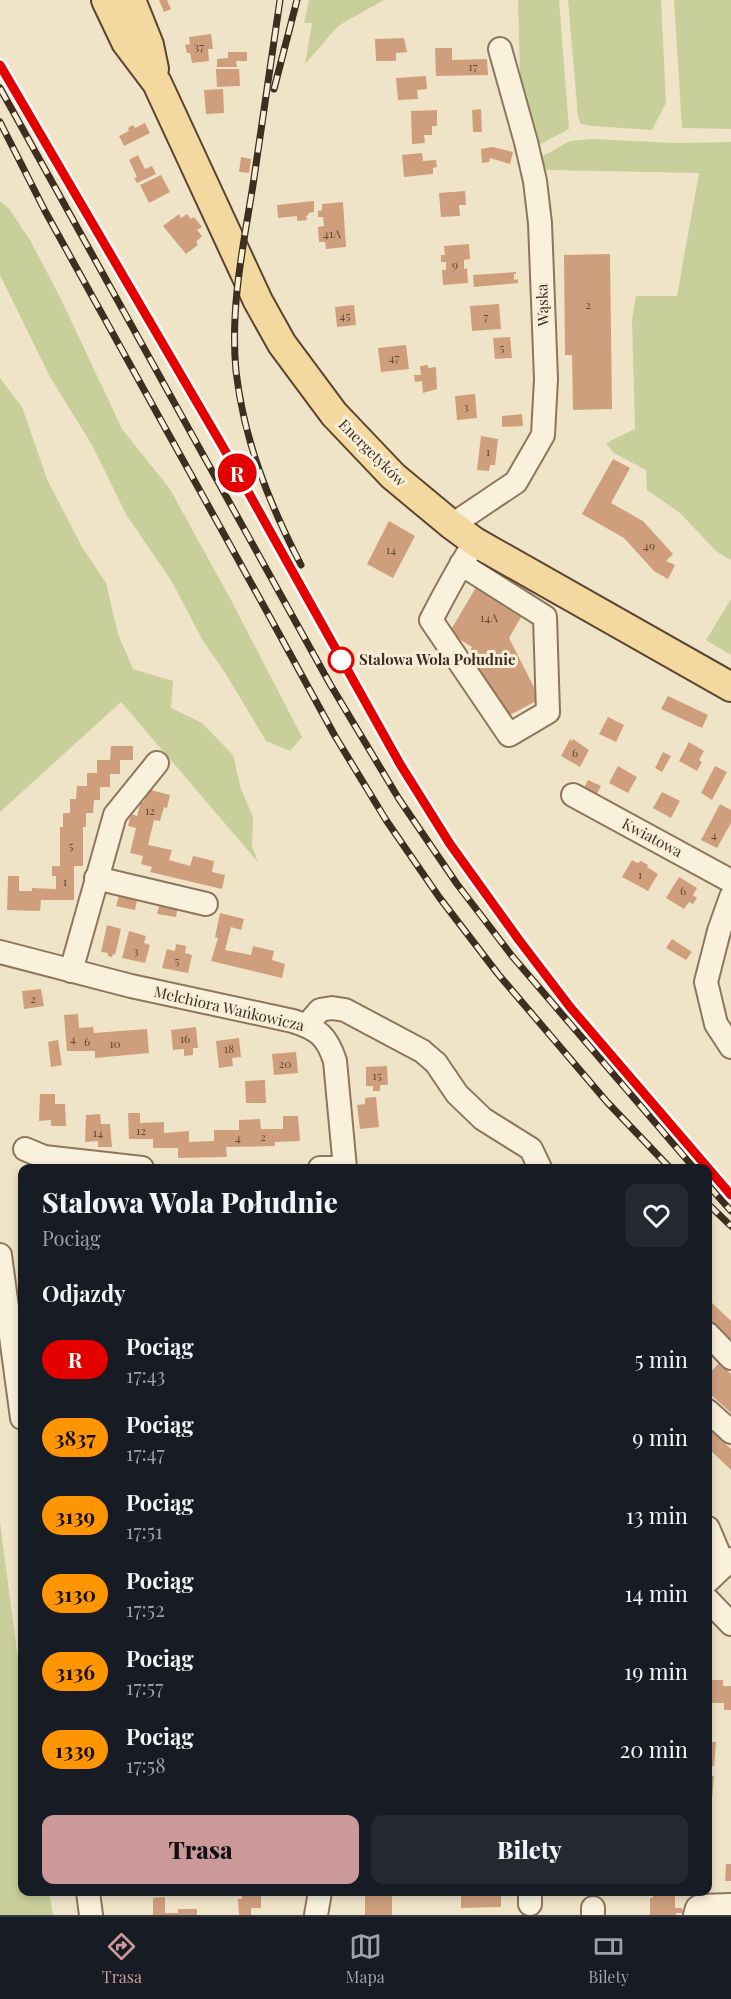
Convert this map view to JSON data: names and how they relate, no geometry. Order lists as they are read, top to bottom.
{
  "streets": {
    "main road": ["Energetyków"],
    "street": ["Wąska", "Kwiatowa", "Melchiora Wańkowicza"]
  },
  "crossings": [
    ["Wąska", "Energetyków"]
  ],
  "places": ["Stalowa Wola Południe"],
  "house_numbers": [
    "37",
    "17",
    "41A",
    "9",
    "2",
    "45",
    "7",
    "5",
    "47",
    "3",
    "1",
    "49",
    "14",
    "14A",
    "6",
    "12",
    "4",
    "5",
    "1",
    "1",
    "6",
    "3",
    "5",
    "2",
    "4",
    "16",
    "6",
    "10",
    "18",
    "20",
    "15",
    "12",
    "14",
    "2",
    "4"
  ],
  "page": {
    "on_map": "R",
    "heading": [
      ["Stalowa Wola Południe", "Pociąg"],
      "Odjazdy"
    ],
    "list": [
      {
        "mark": "R",
        "name": "Pociąg",
        "note": "17:43",
        "value": "5 min"
      },
      {
        "mark": "3837",
        "name": "Pociąg",
        "note": "17:47",
        "value": "9 min"
      },
      {
        "mark": "3139",
        "name": "Pociąg",
        "note": "17:51",
        "value": "13 min"
      },
      {
        "mark": "3130",
        "name": "Pociąg",
        "note": "17:52",
        "value": "14 min"
      },
      {
        "mark": "3136",
        "name": "Pociąg",
        "note": "17:57",
        "value": "19 min"
      },
      {
        "mark": "1339",
        "name": "Pociąg",
        "note": "17:58",
        "value": "20 min"
      }
    ],
    "buttons": ["Trasa", "Bilety"],
    "tabs": ["Trasa", "Mapa", "Bilety"]
  }
}
